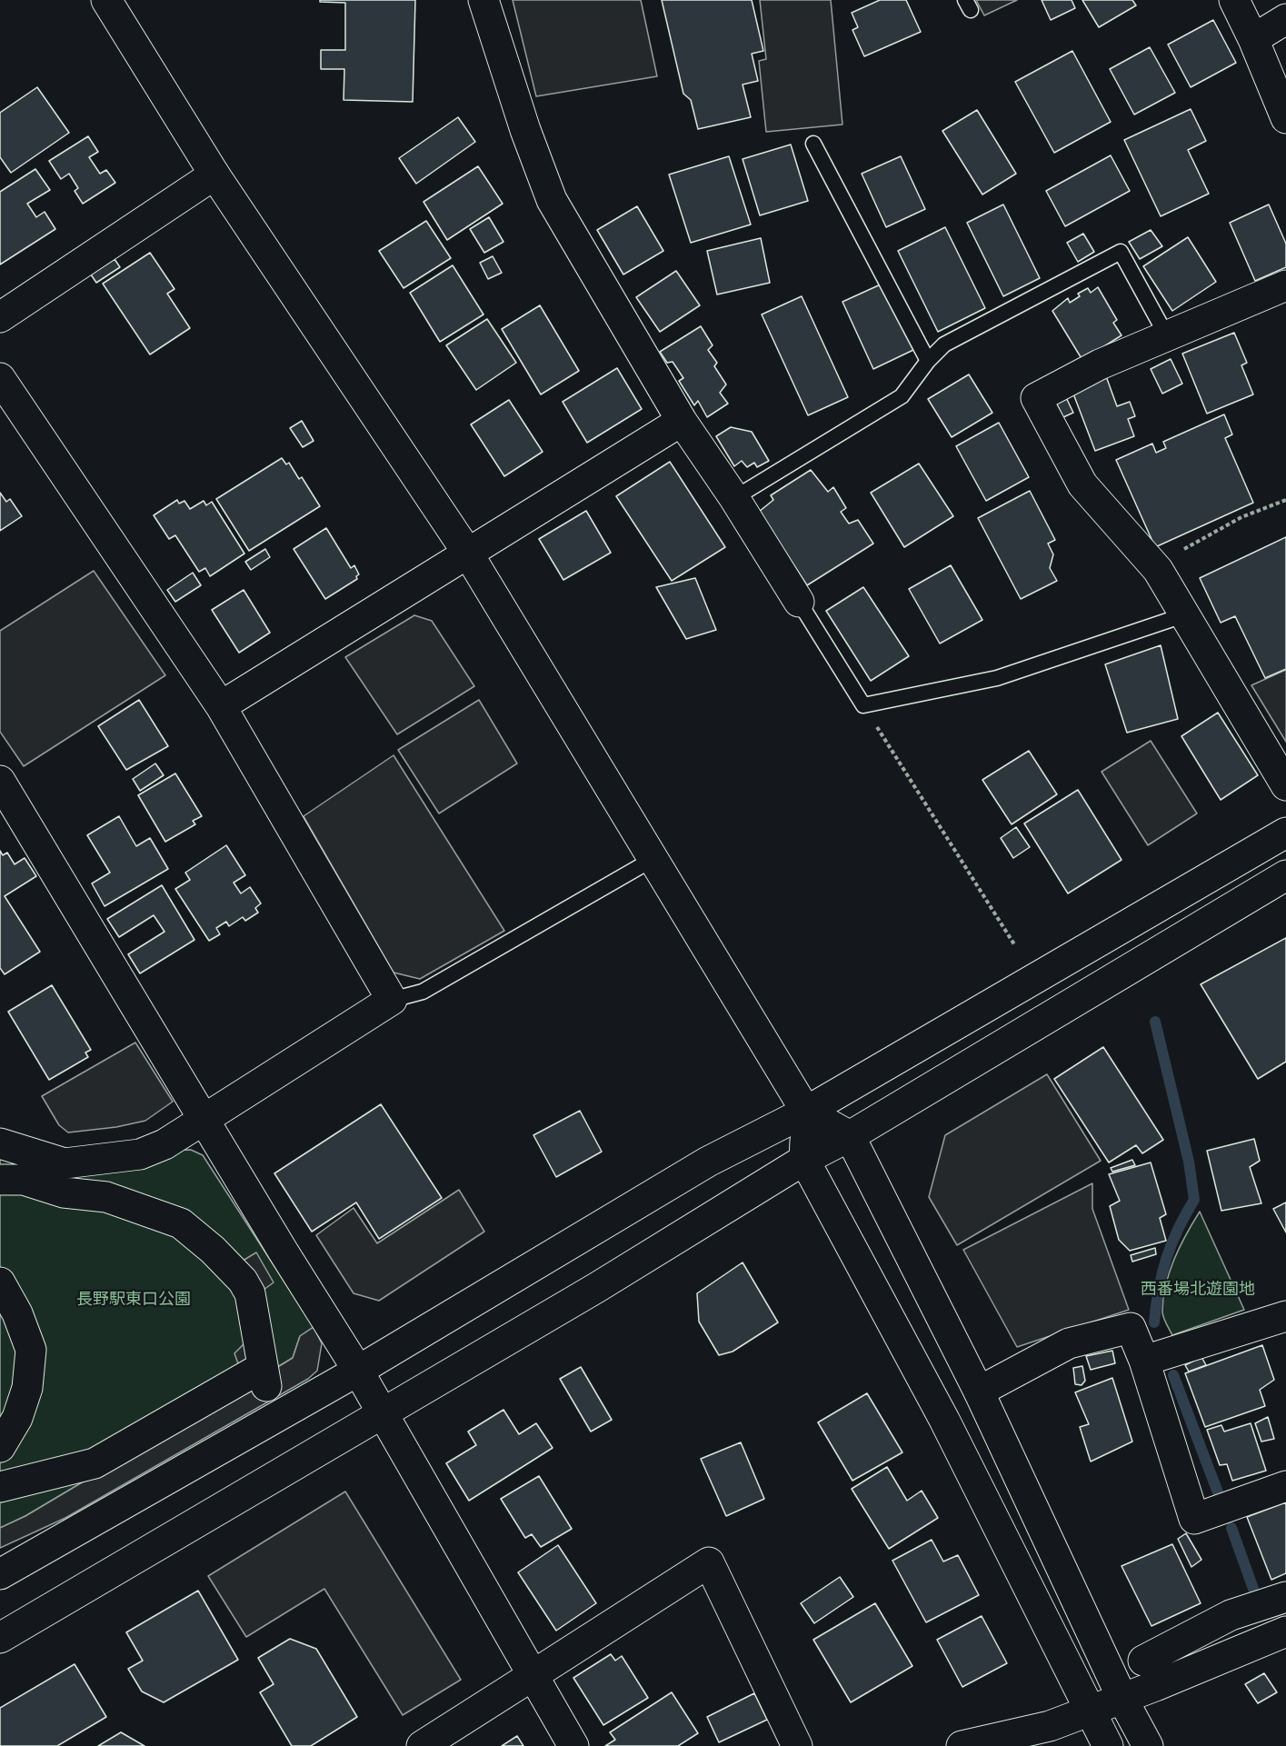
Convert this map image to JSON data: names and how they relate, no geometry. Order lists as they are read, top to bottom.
{
  "parks": ["西番場北遊園地", "長野駅東口公園"]
}
